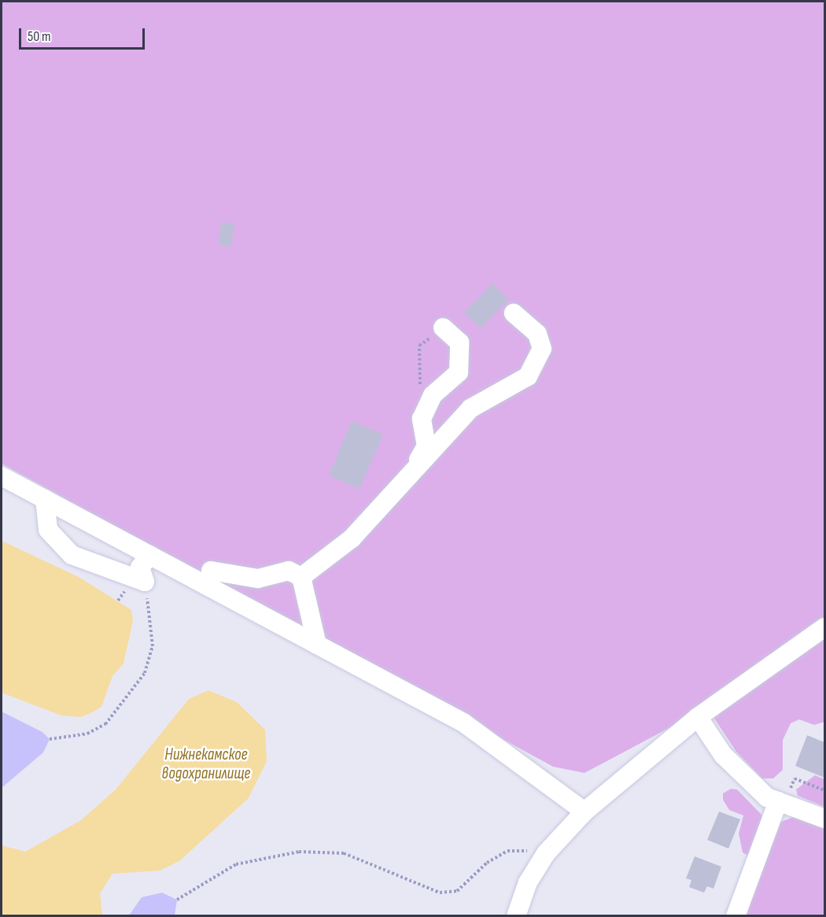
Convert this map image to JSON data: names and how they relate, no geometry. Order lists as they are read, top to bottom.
{
  "water": ["Нижнекамское водохранилище"],
  "scale_bar": "50 m"
}
